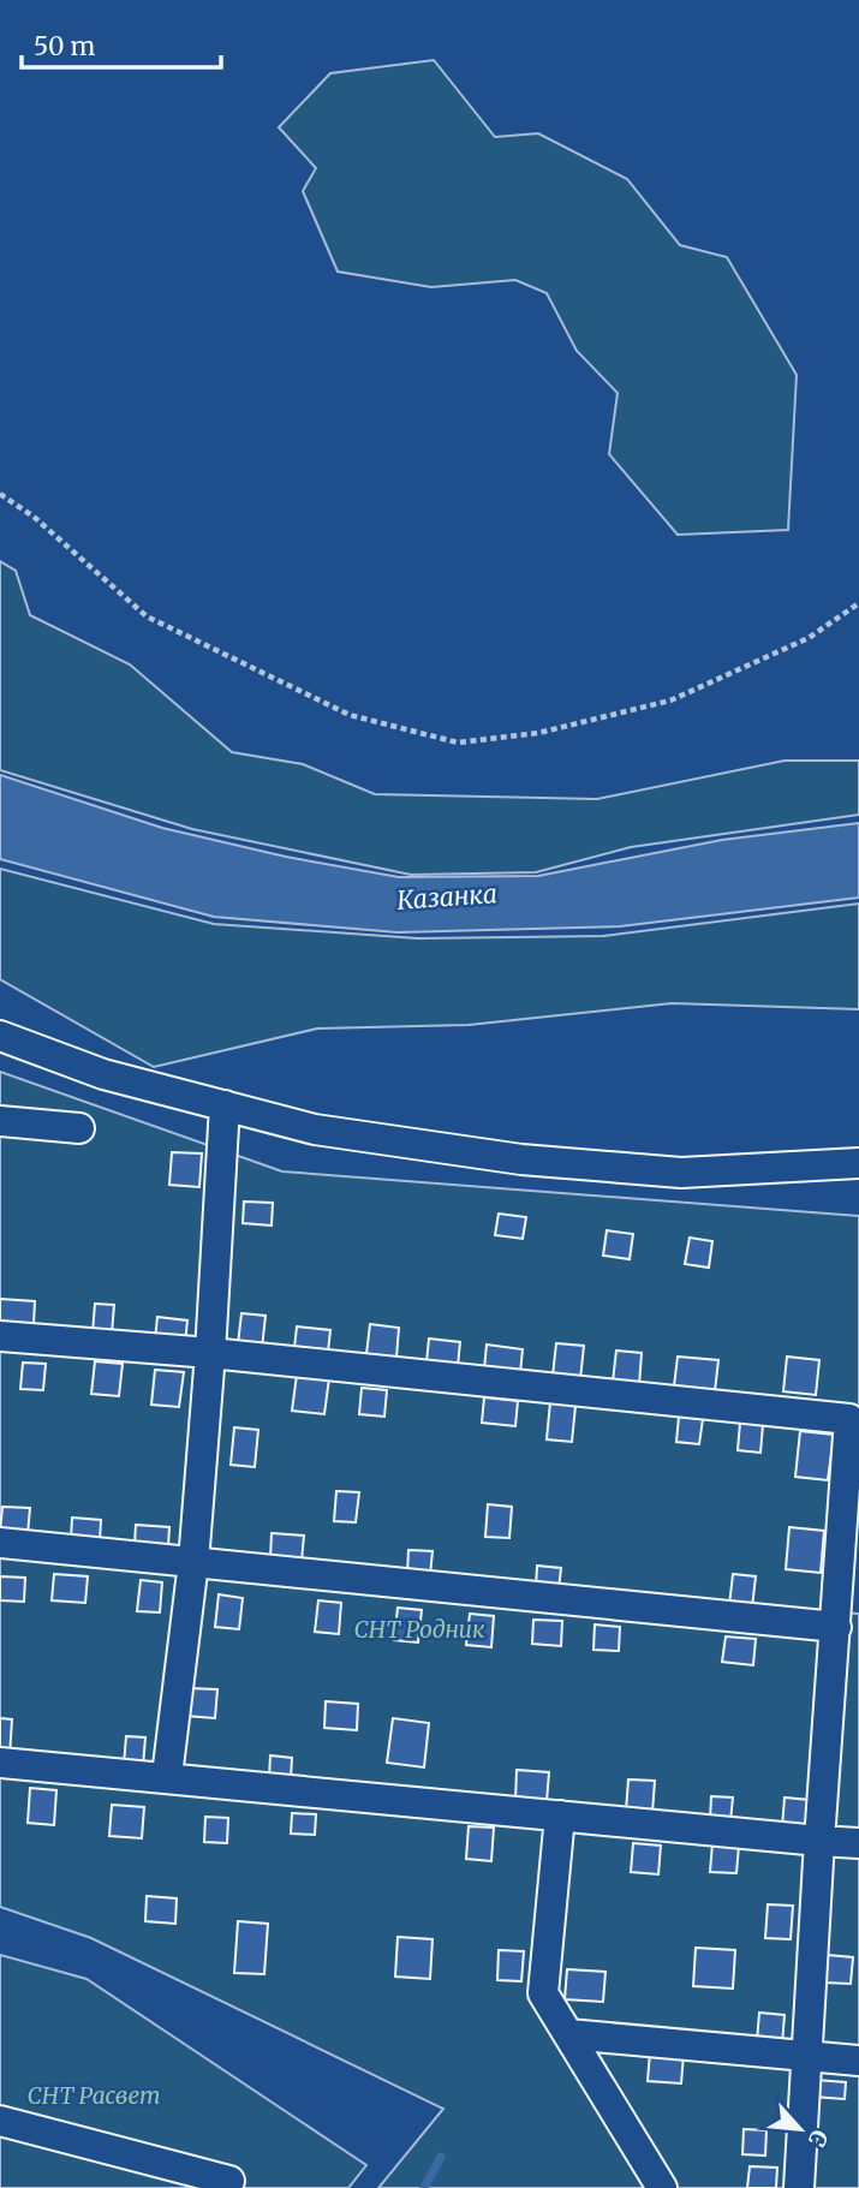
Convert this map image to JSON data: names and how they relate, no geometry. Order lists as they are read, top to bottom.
{
  "water": ["Казанка"],
  "parks": ["СНТ Родник", "СНТ Расвет"],
  "scale_bar": "50 m",
  "north": "bottom right"
}
